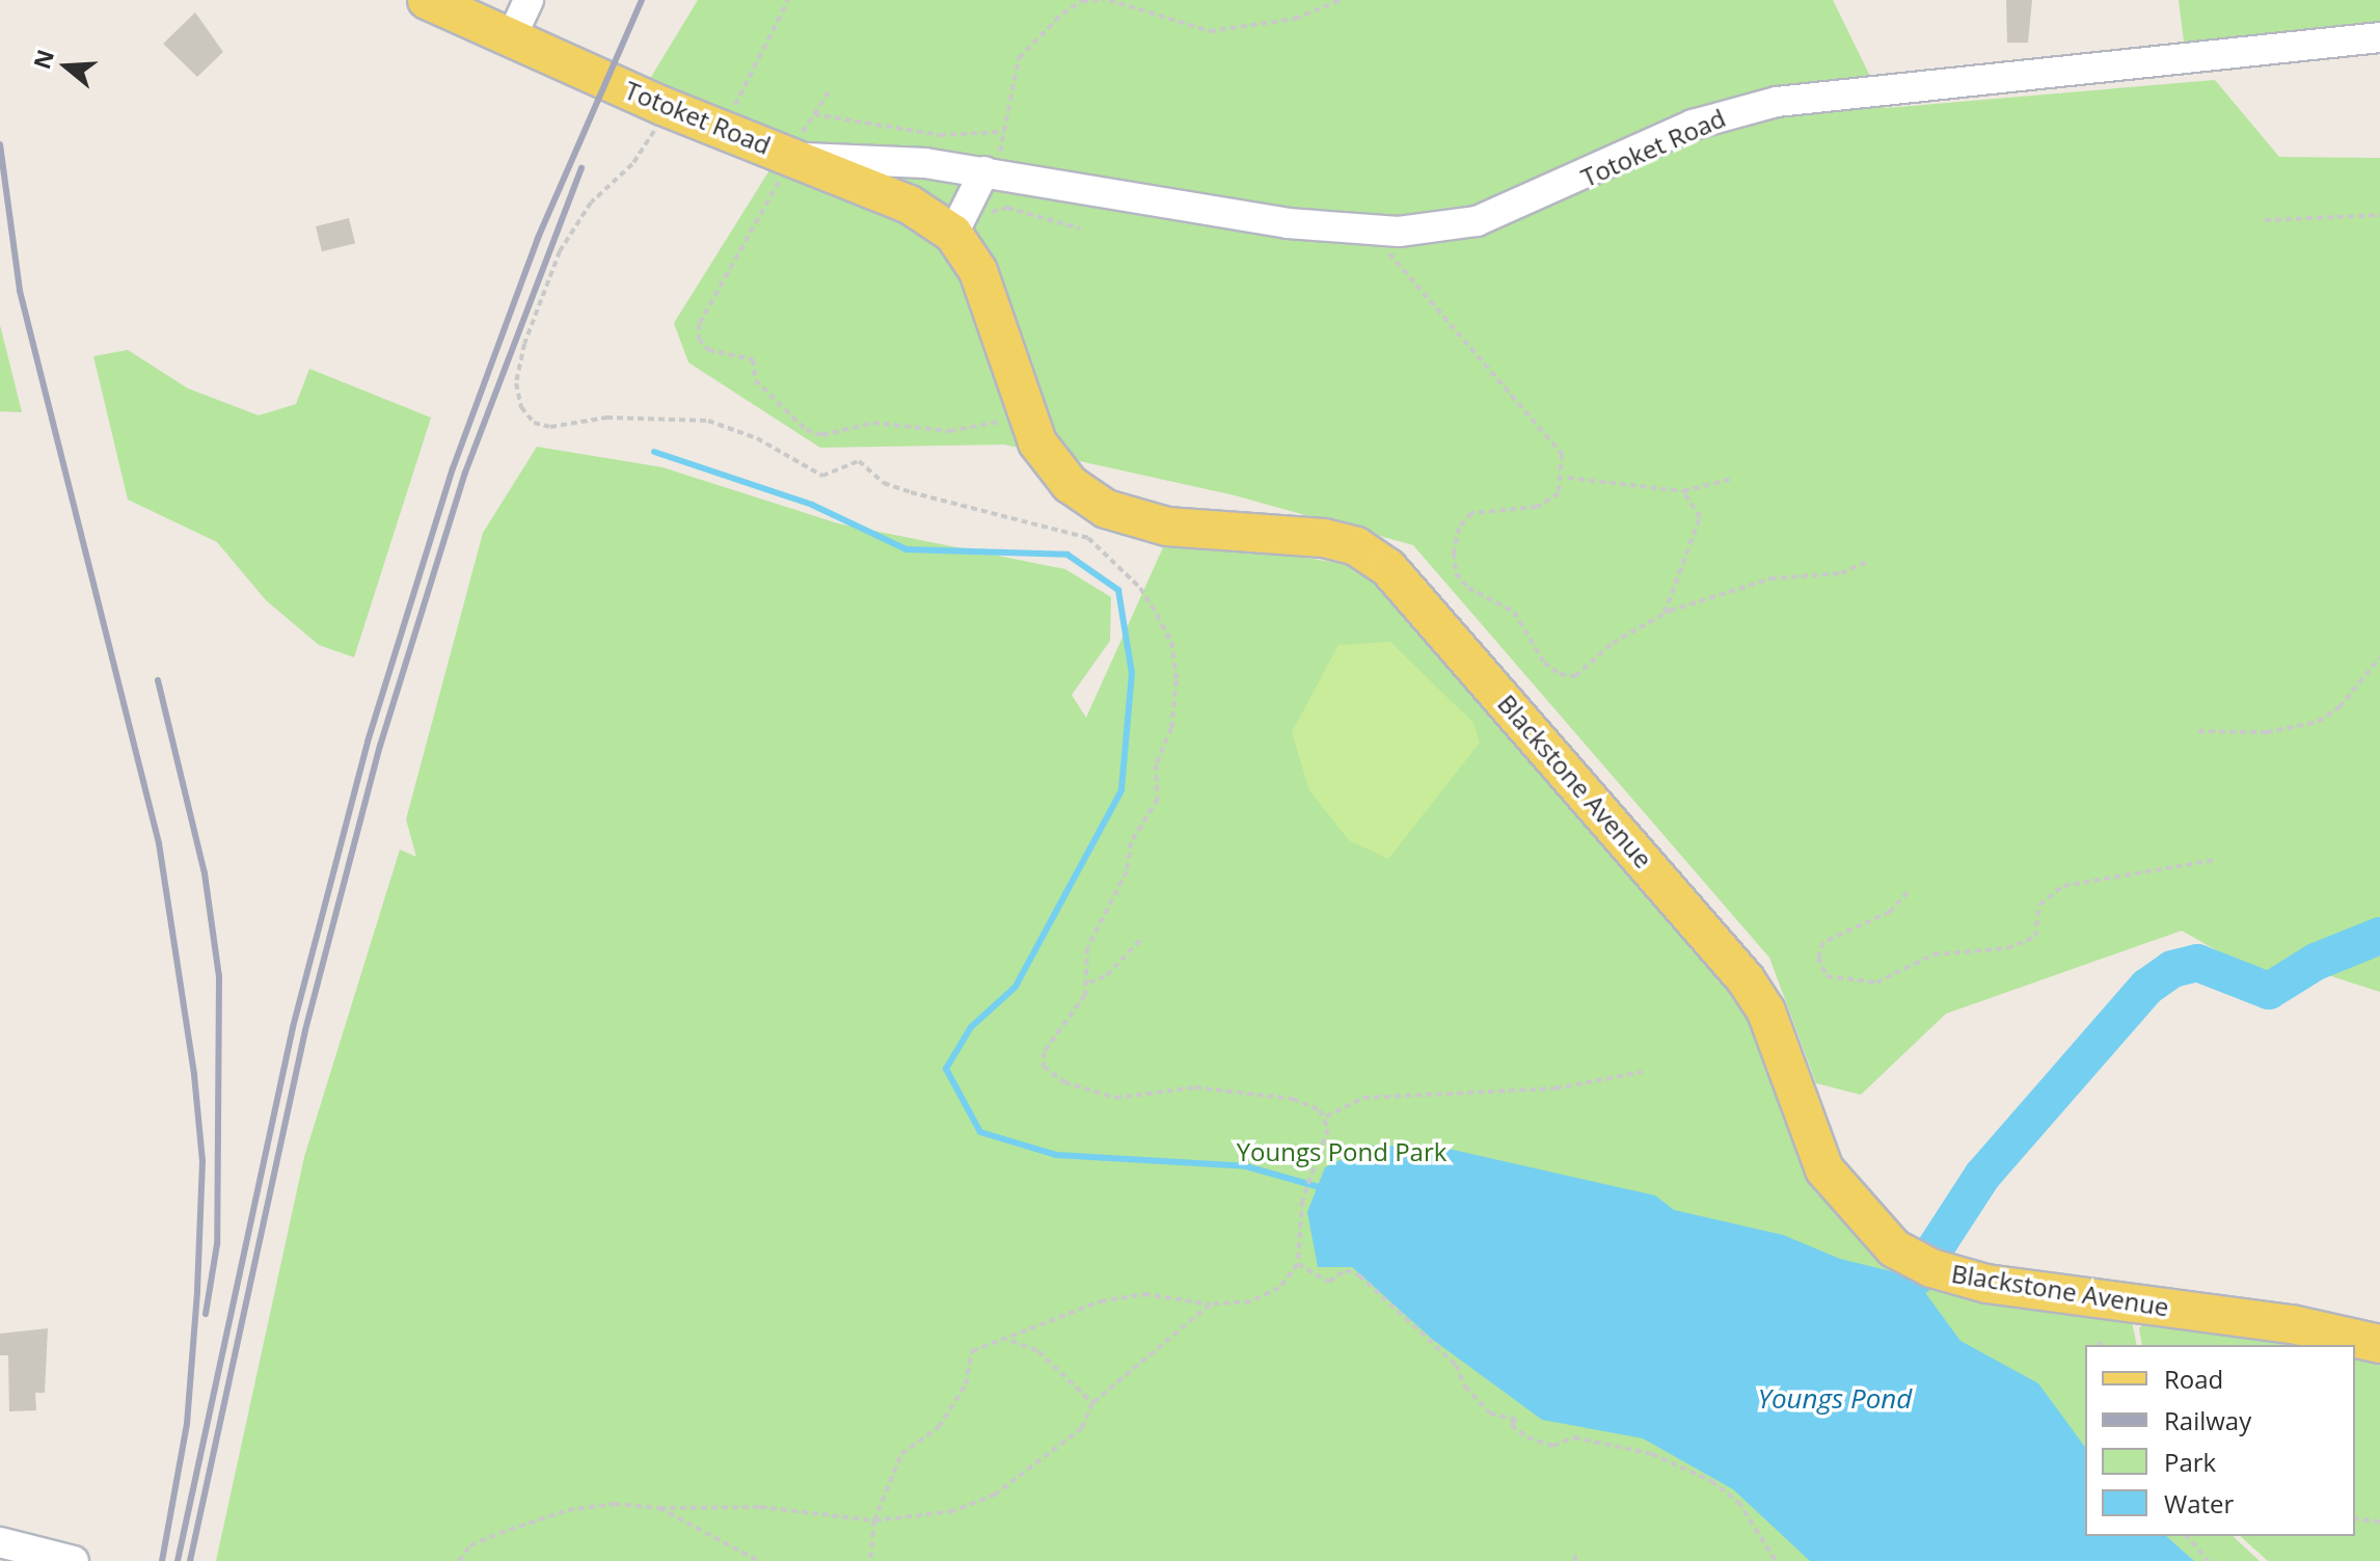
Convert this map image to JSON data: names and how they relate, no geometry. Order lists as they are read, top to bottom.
{
  "streets": {
    "main road": ["Totoket Road", "Blackstone Avenue"]
  },
  "water": ["Youngs Pond"],
  "parks": ["Youngs Pond Park"],
  "legend": [
    "Road",
    "Railway",
    "Park",
    "Water"
  ],
  "north": "left"
}
